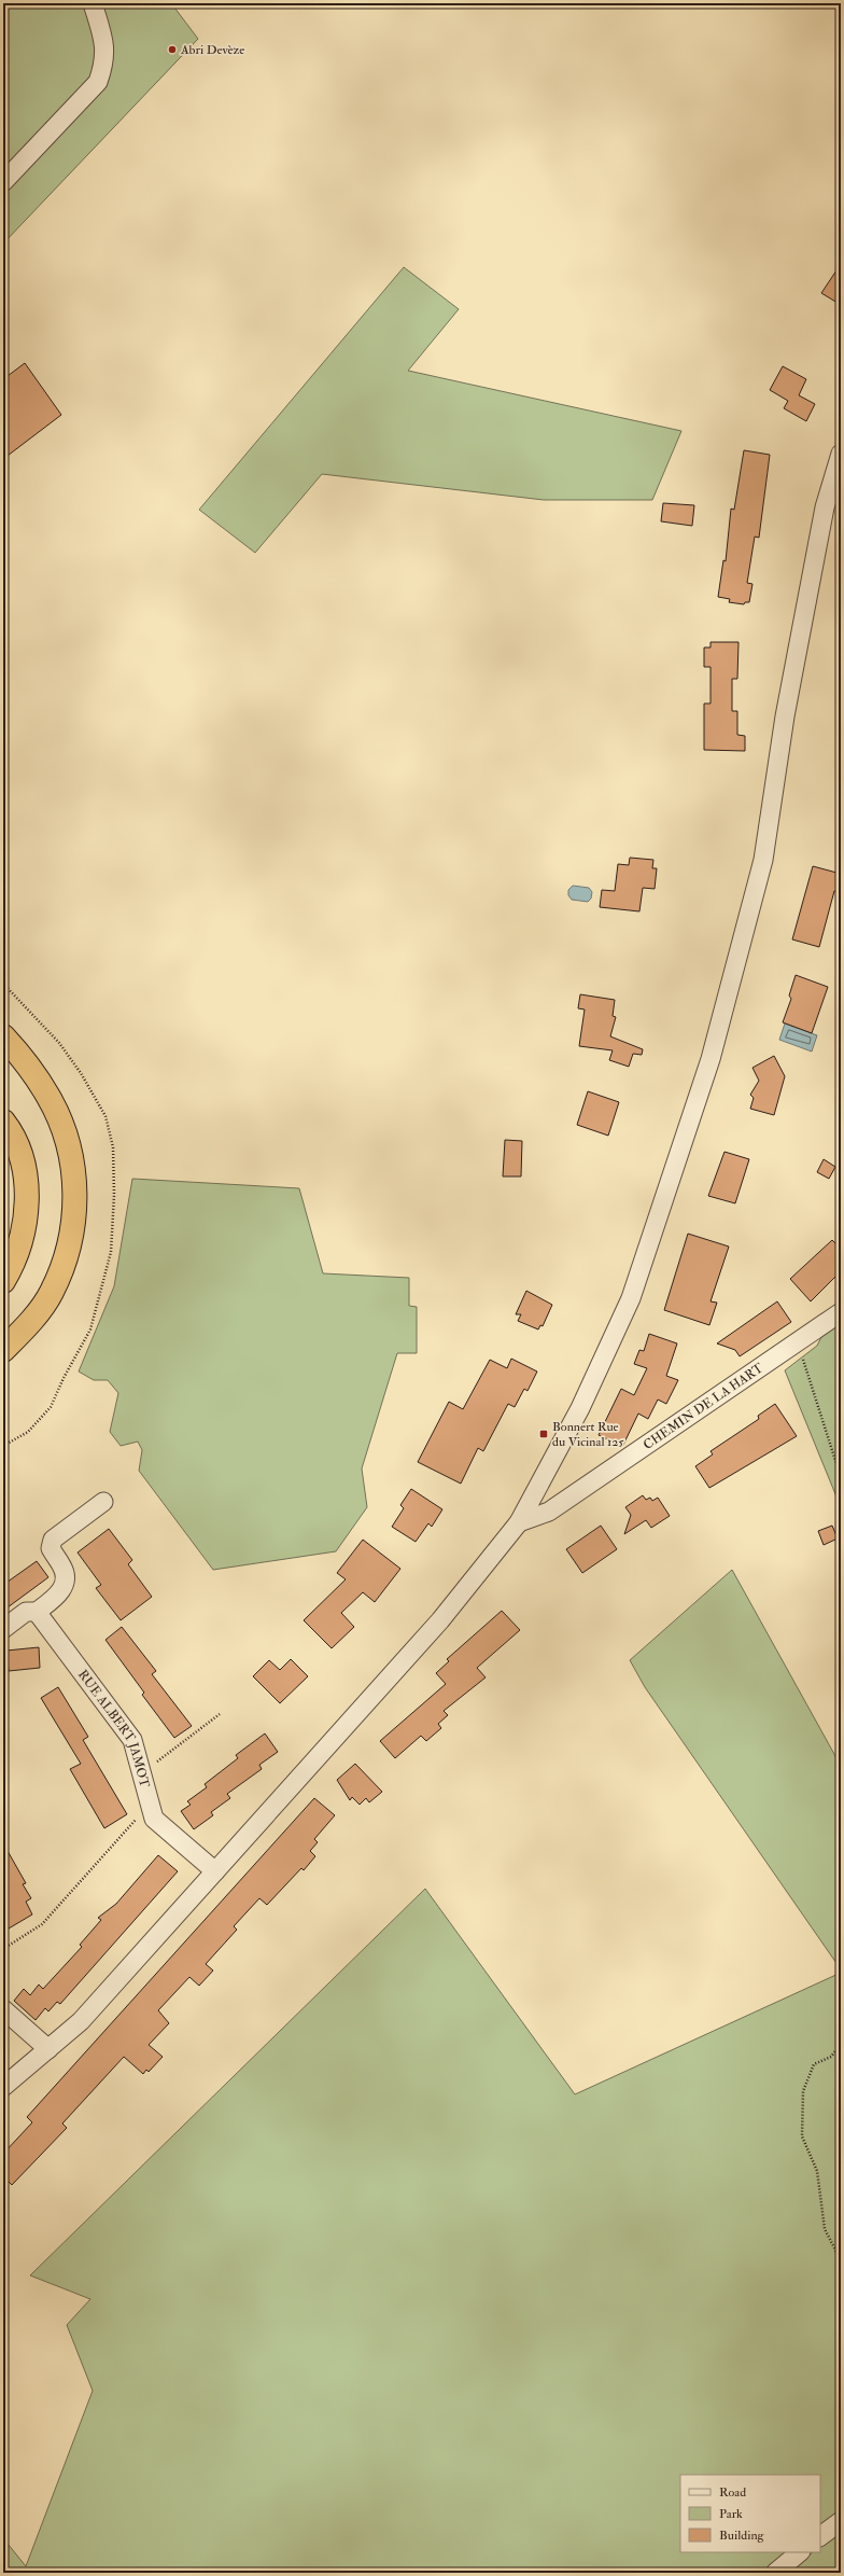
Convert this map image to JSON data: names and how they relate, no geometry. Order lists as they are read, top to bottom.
{
  "streets": {
    "street": ["CHEMIN DE LA HART", "RUE ALBERT JAMOT"]
  },
  "places": {
    "other": ["Abri Devèze"],
    "transit": ["Bonnert Rue du Vicinal 125"]
  },
  "legend": ["Road", "Park", "Building"]
}
